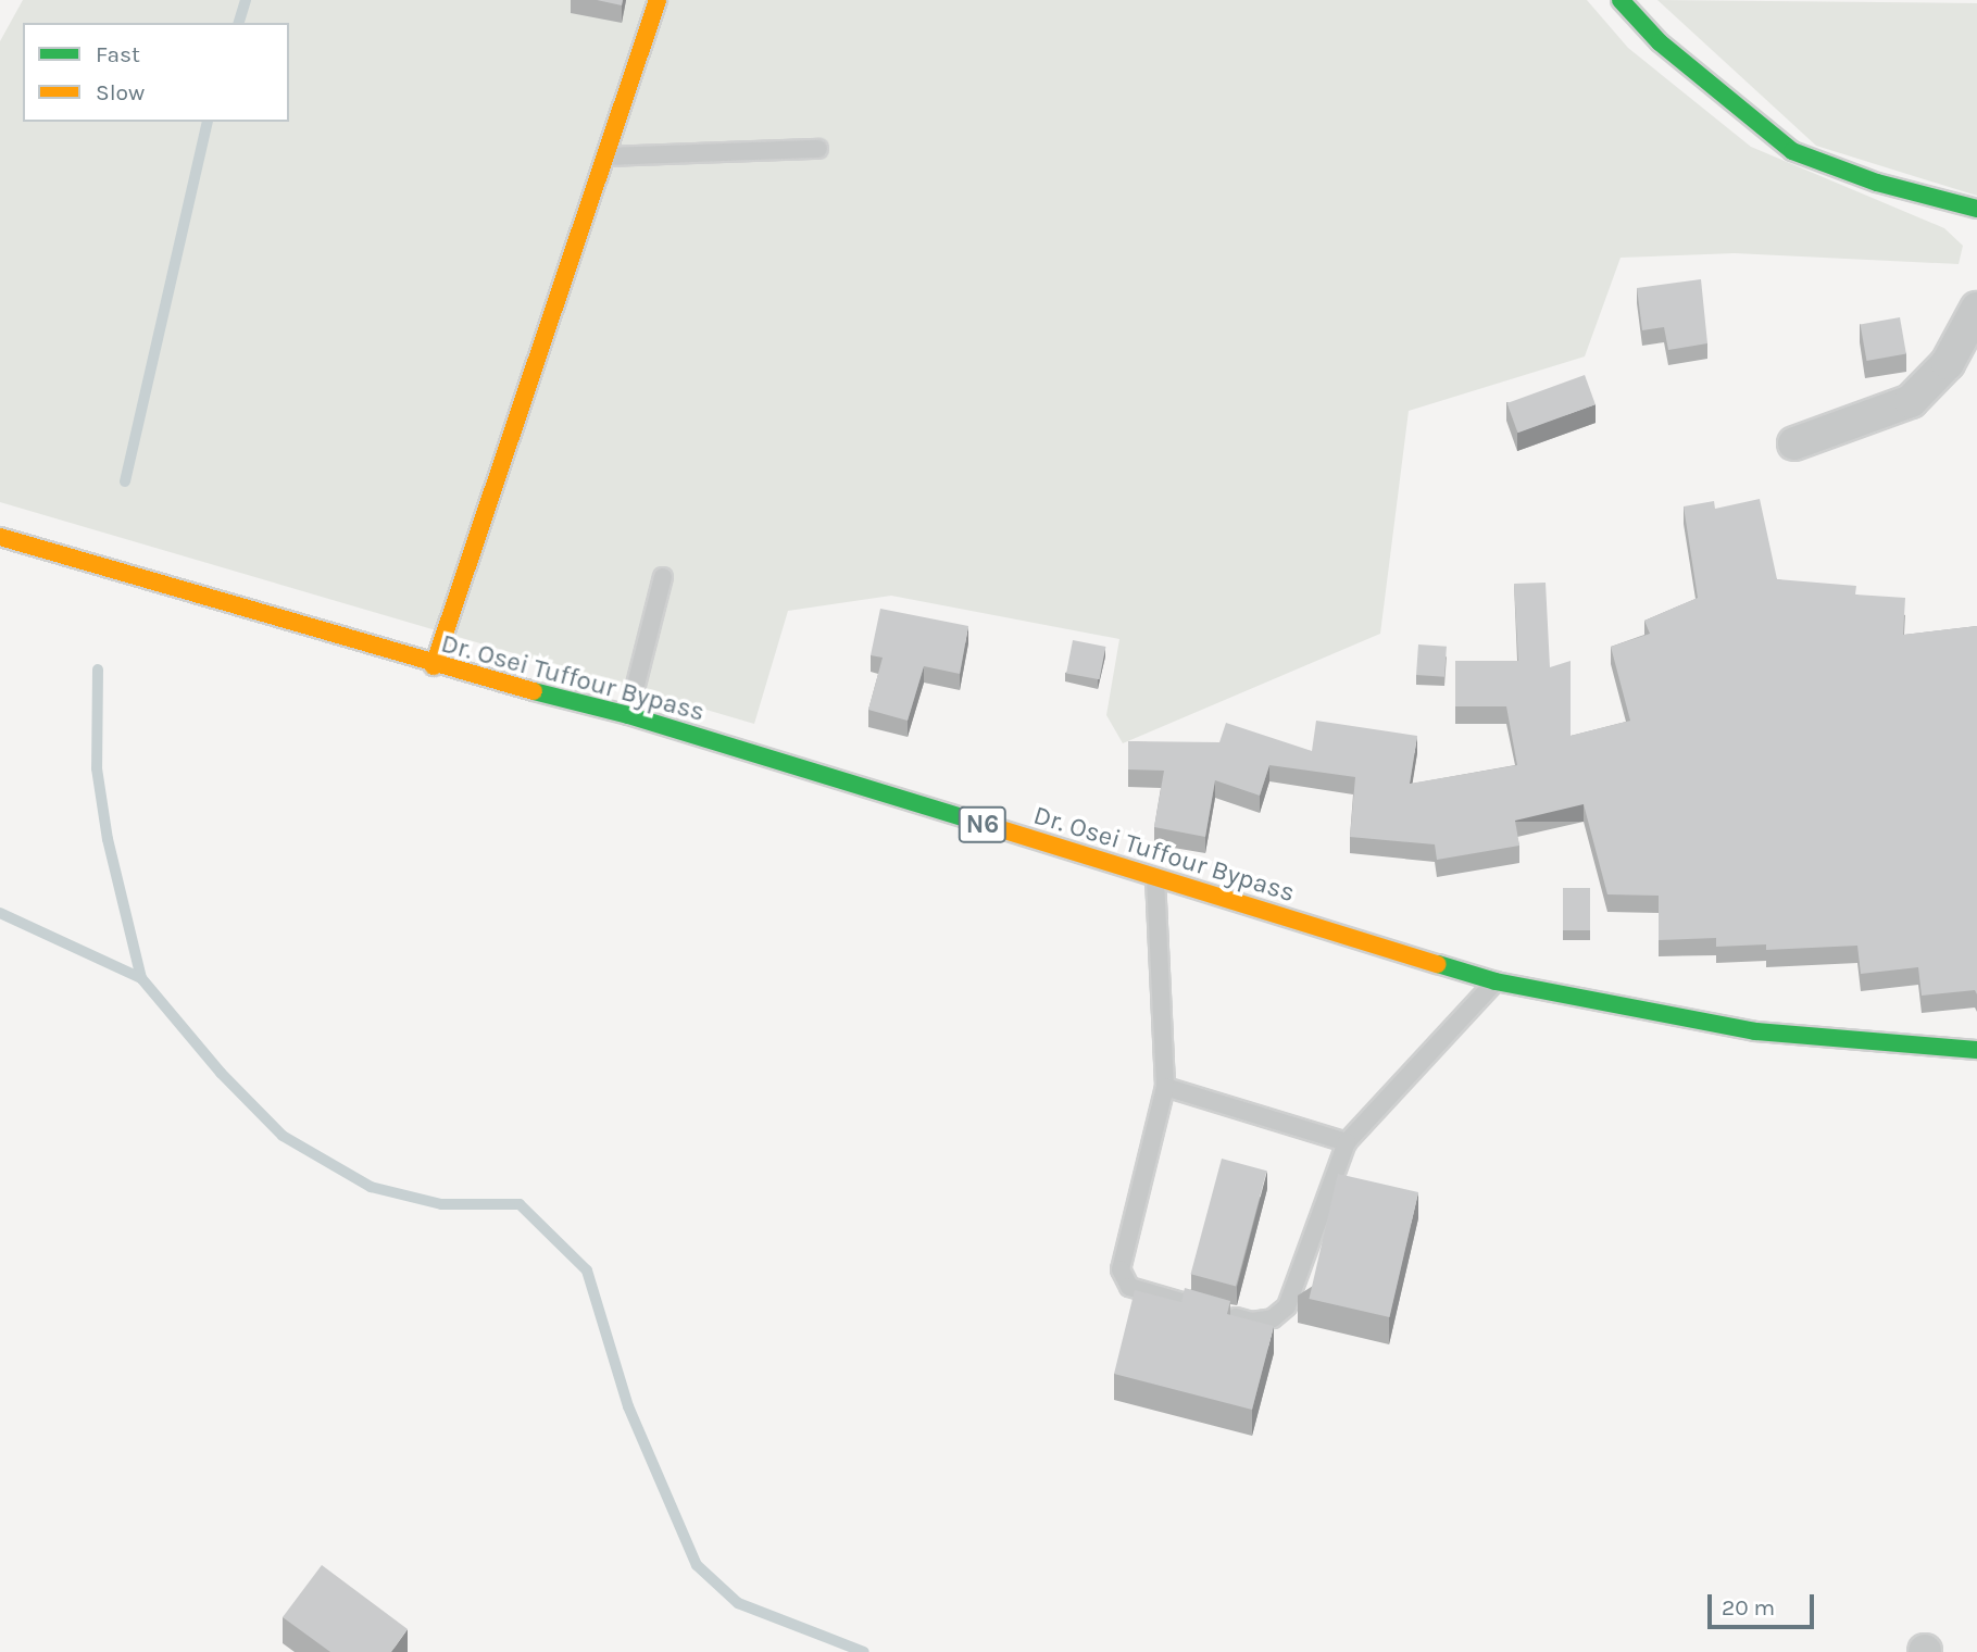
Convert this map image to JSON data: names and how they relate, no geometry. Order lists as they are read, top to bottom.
{
  "streets": {
    "main road": ["Dr. Osei Tuffour Bypass", "N6"]
  },
  "legend": ["Fast", "Slow"],
  "scale_bar": "20 m"
}
